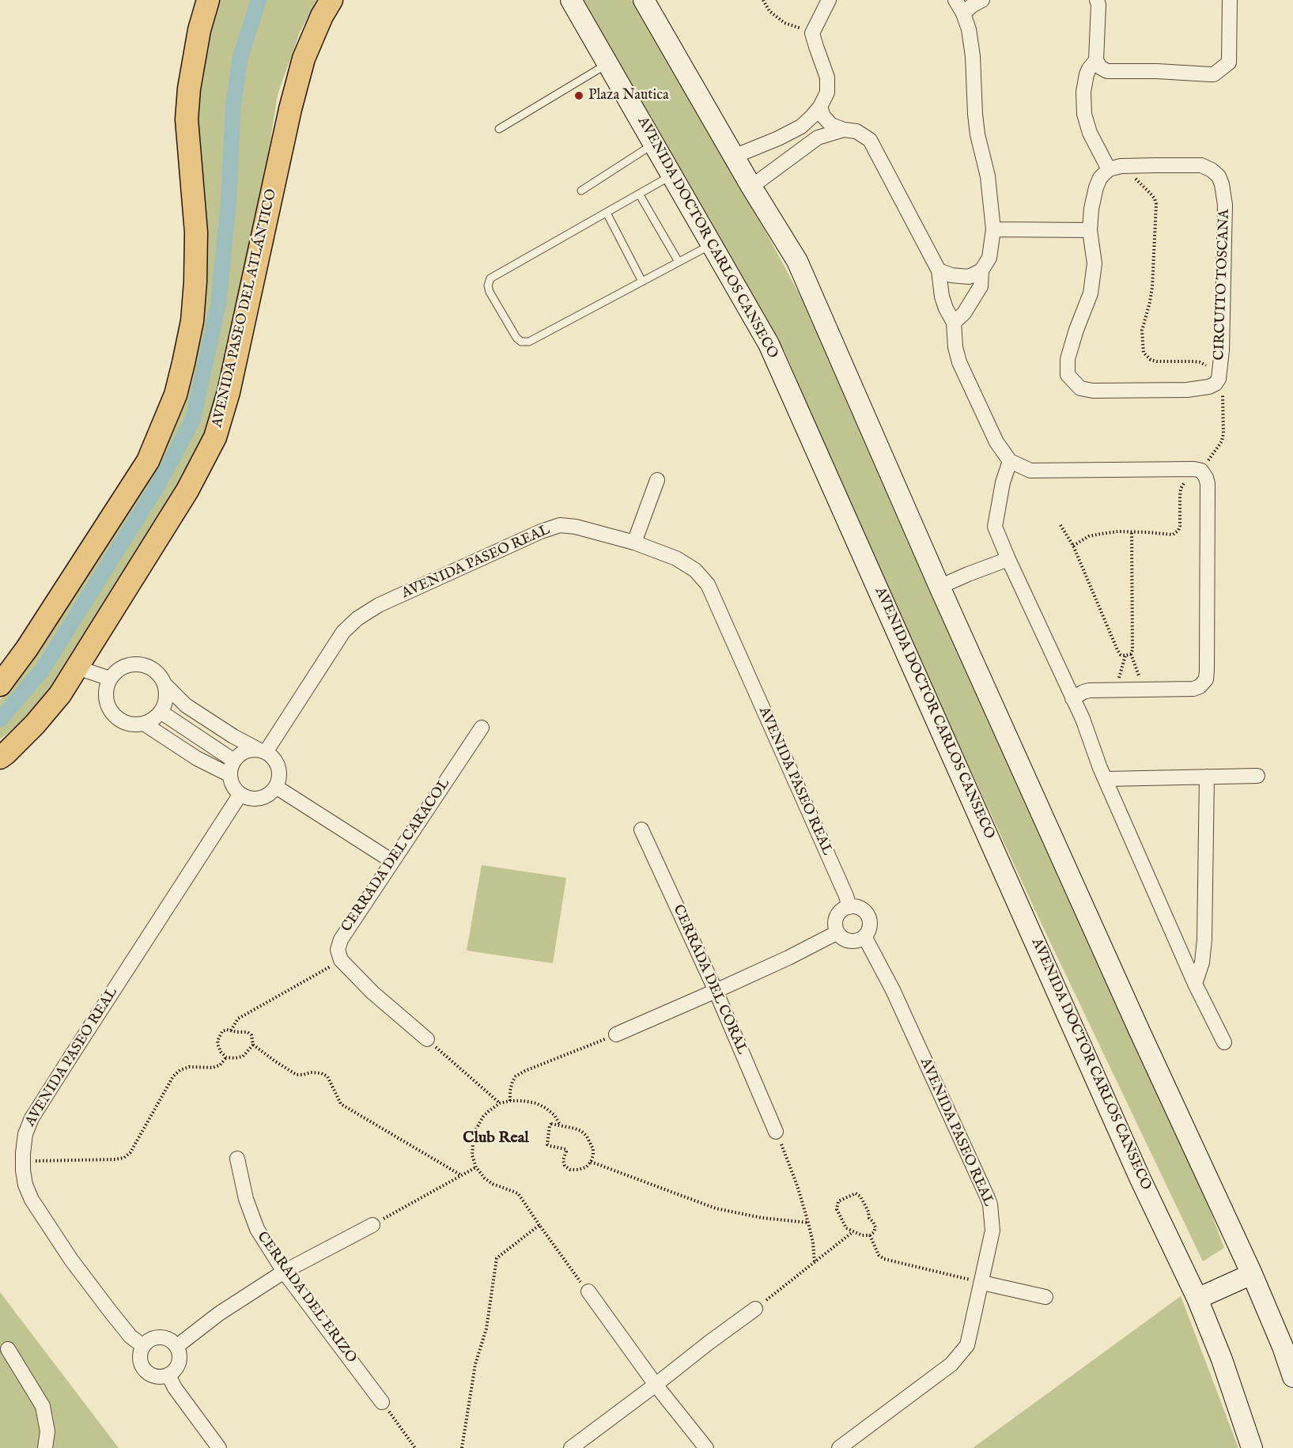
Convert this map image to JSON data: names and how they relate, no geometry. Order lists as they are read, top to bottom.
{
  "streets": {
    "main road": ["AVENIDA DOCTOR CARLOS CANSECO", "AVENIDA PASEO DEL ATLÁNTICO"],
    "street": [
      "CIRCUITO TOSCANA",
      "AVENIDA PASEO REAL",
      "CERRADA DEL CARACOL",
      "CERRADA DEL CORAL",
      "CERRADA DEL ERIZO"
    ]
  },
  "districts": ["Club Real"],
  "places": ["Plaza Nautica"]
}
